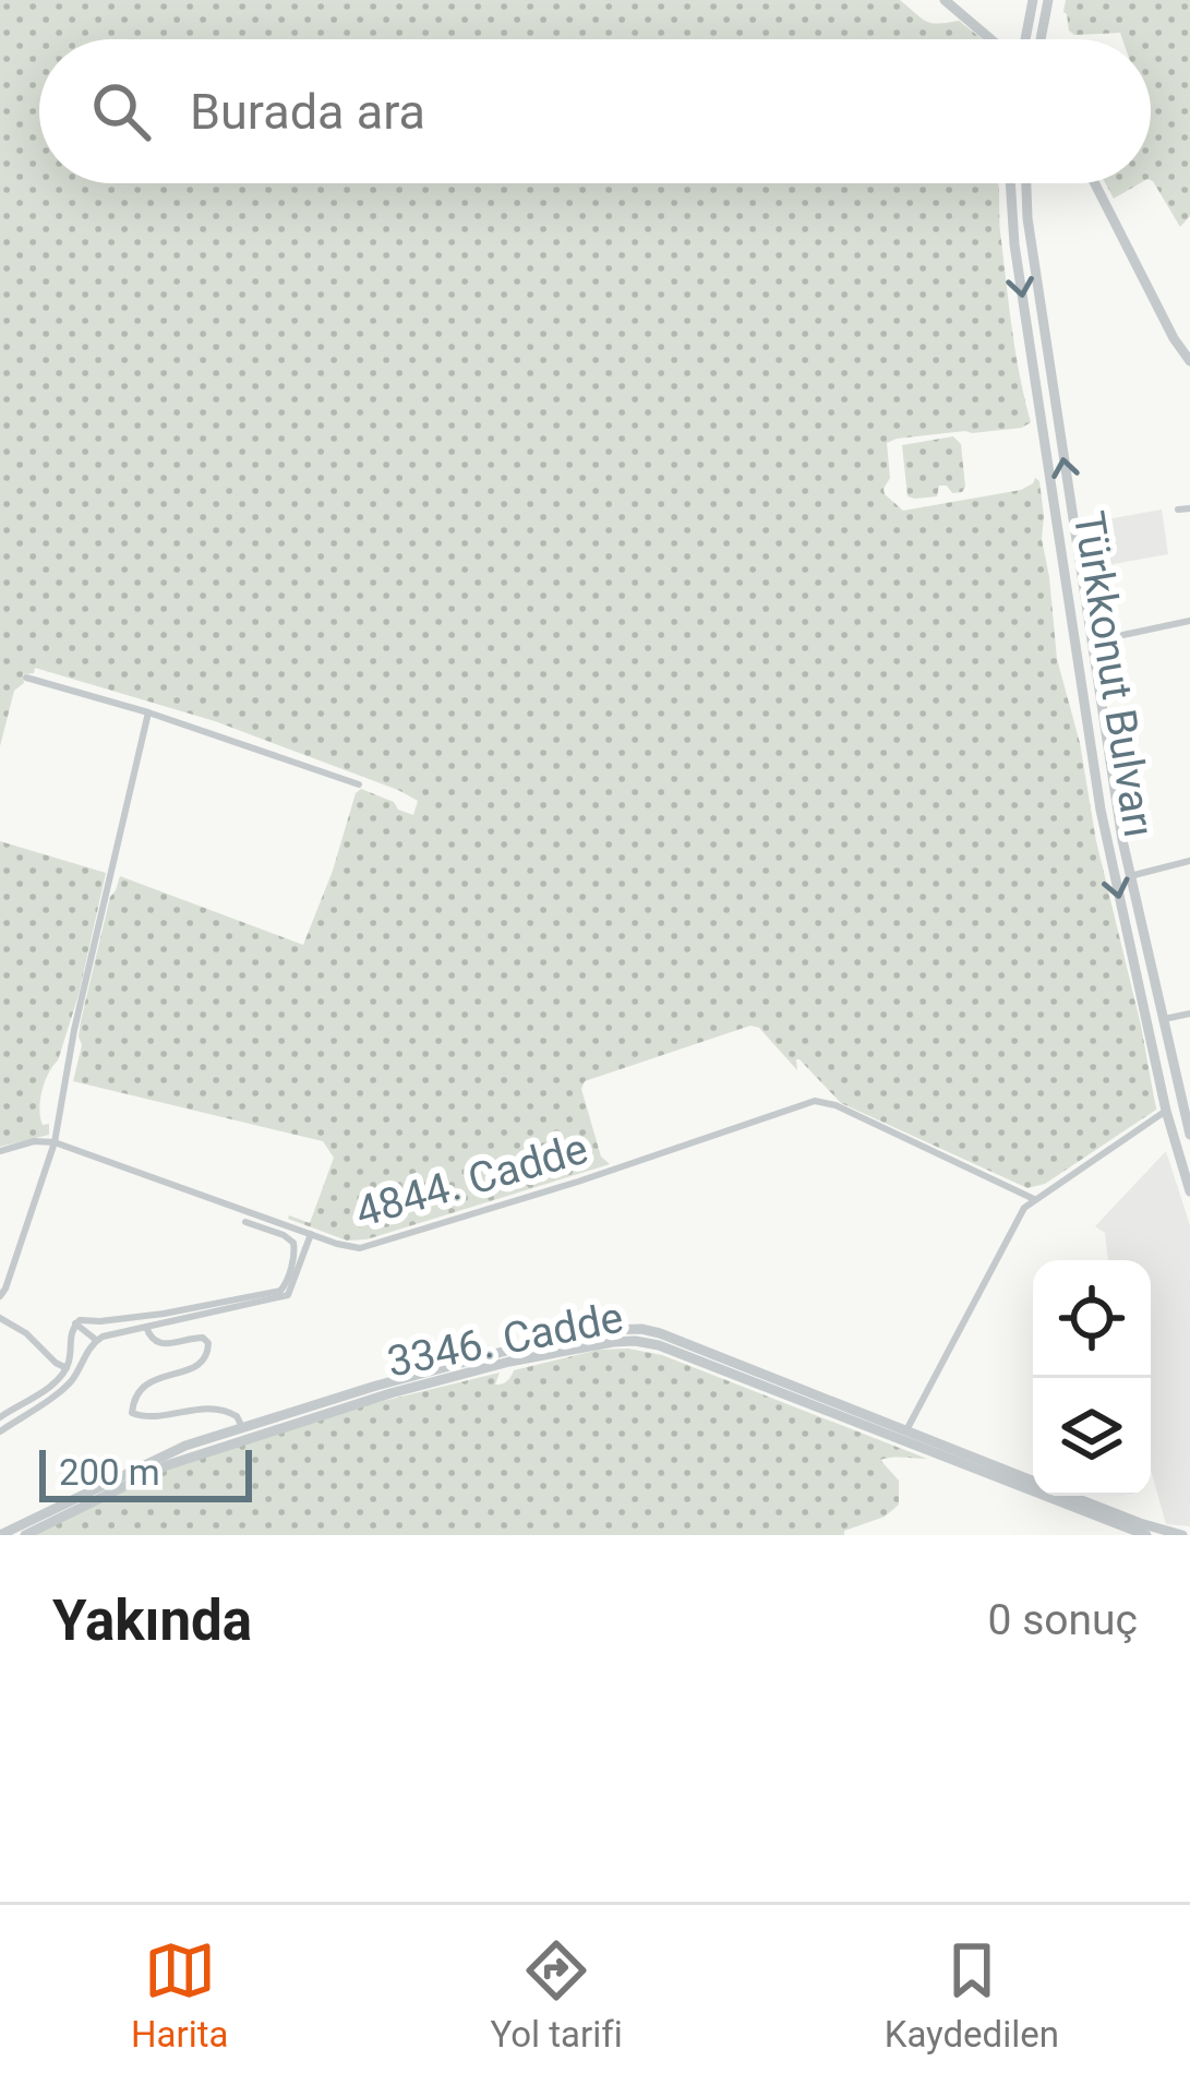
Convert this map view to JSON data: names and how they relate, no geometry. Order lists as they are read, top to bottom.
{
  "streets": {
    "street": ["Türkkonut Bulvarı", "4844. Cadde", "3346. Cadde"]
  },
  "scale_bar": "200 m",
  "page": {
    "search": "Burada ara",
    "scale": "200 m",
    "heading": ["Yakında", "0 sonuç"],
    "nav": ["Harita", "Yol tarifi", "Kaydedilen"]
  }
}
